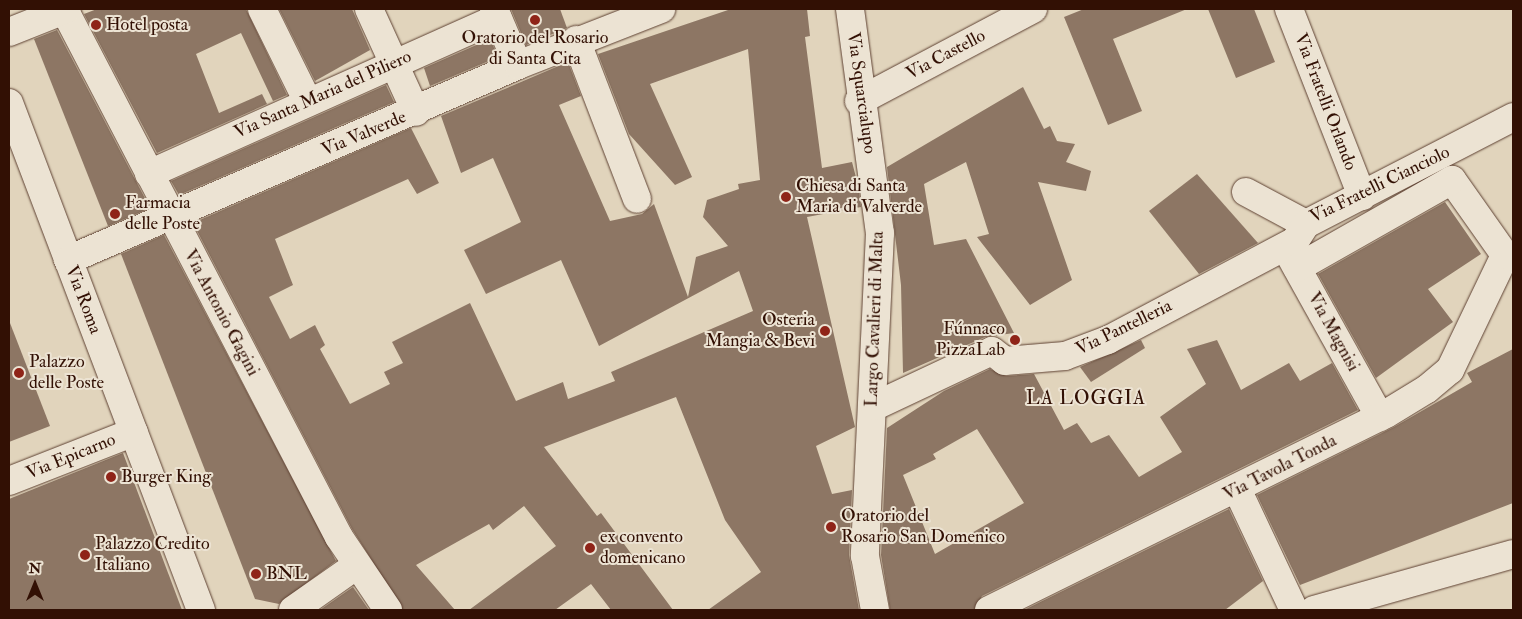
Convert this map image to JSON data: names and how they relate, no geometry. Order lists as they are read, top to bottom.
{
  "streets": {
    "street": [
      "Via Castello",
      "Via Squarcialupo",
      "Via Santa Maria del Piliero",
      "Via Fratelli Orlando",
      "Via Valverde",
      "Via Fratelli Cianciolo",
      "Via Roma",
      "Via Antonio Gagini",
      "Largo Cavalieri di Malta",
      "Via Pantelleria",
      "Via Magnisi",
      "Via Epicarno",
      "Via Tavola Tonda"
    ]
  },
  "crossings": [
    ["Via Castello", "Via Squarcialupo"],
    ["Via Squarcialupo", "Largo Cavalieri di Malta"],
    ["Via Santa Maria del Piliero", "Via Antonio Gagini"],
    ["Via Fratelli Orlando", "Via Fratelli Cianciolo"],
    ["Via Valverde", "Via Roma"],
    ["Via Valverde", "Via Antonio Gagini"],
    ["Via Fratelli Cianciolo", "Via Pantelleria"],
    ["Via Roma", "Via Epicarno"],
    ["Largo Cavalieri di Malta", "Via Pantelleria"],
    ["Via Pantelleria", "Via Magnisi"],
    ["Via Pantelleria", "Via Tavola Tonda"],
    ["Via Magnisi", "Via Tavola Tonda"]
  ],
  "districts": ["LA LOGGIA"],
  "places": [
    "Oratorio del Rosario di Santa Cita",
    "Hotel posta",
    "Chiesa di Santa Maria di Valverde",
    "Farmacia delle Poste",
    "Osteria Mangia & Bevi",
    "Fúnnaco PizzaLab",
    "Palazzo delle Poste",
    "Burger King",
    "Oratorio del Rosario San Domenico",
    "ex convento domenicano",
    "Palazzo Credito Italiano",
    "BNL"
  ],
  "north": "top"
}
